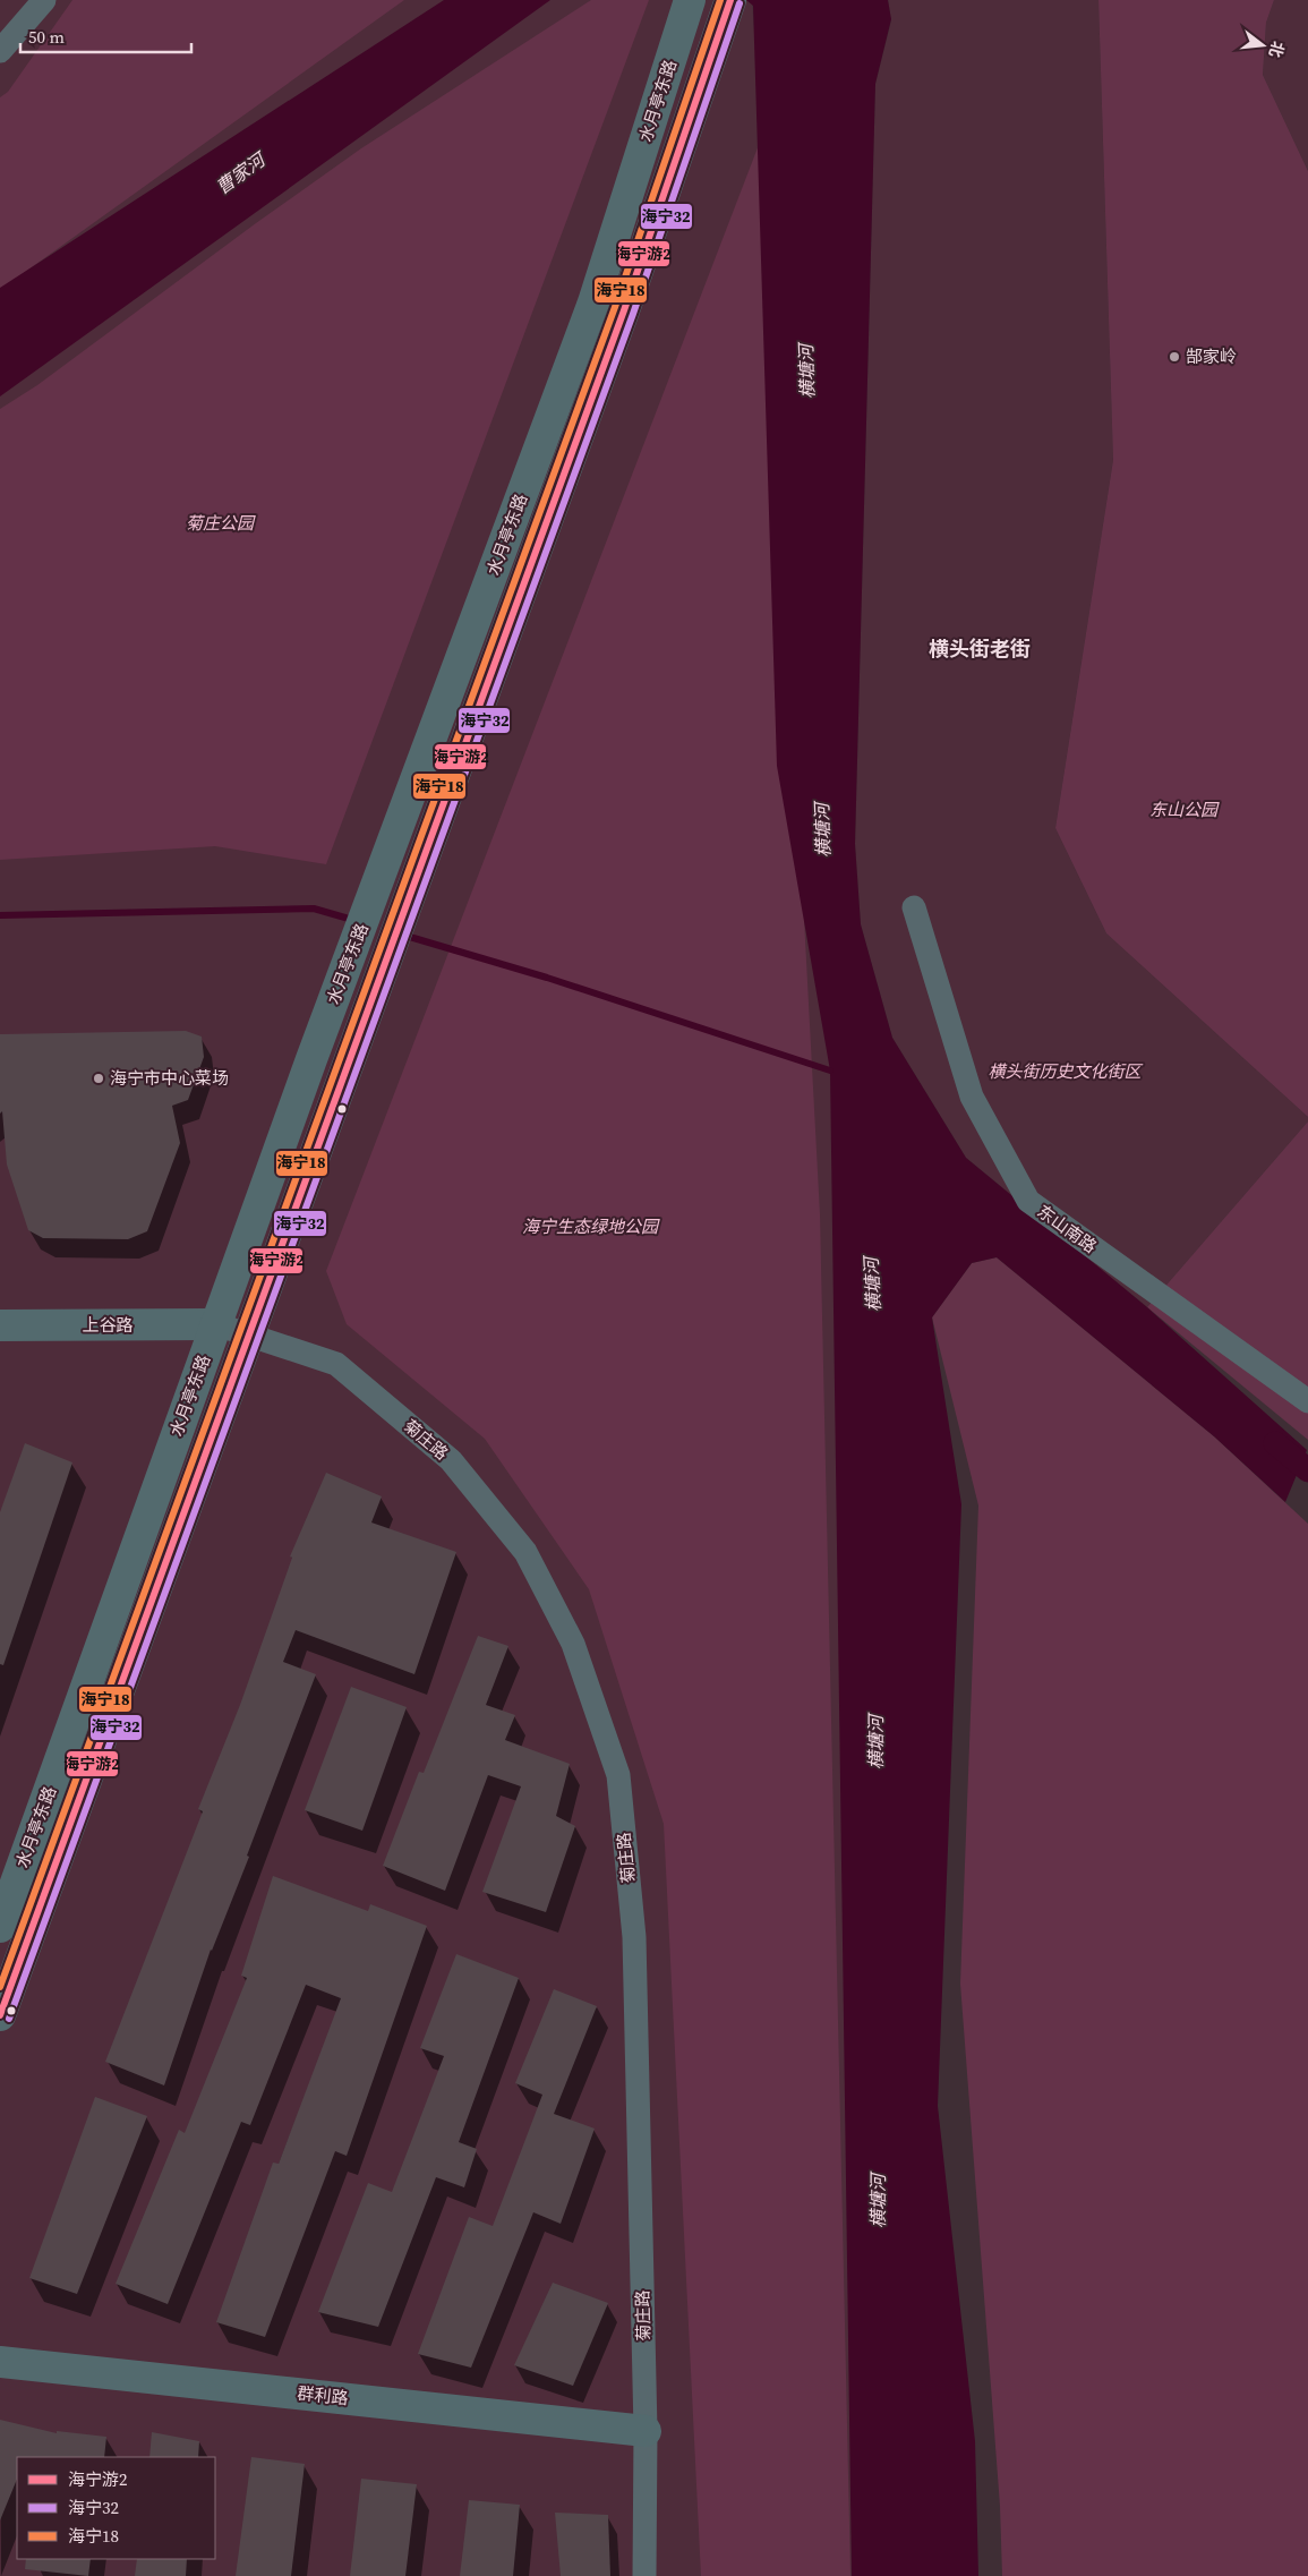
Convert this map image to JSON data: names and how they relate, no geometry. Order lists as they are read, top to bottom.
{
  "streets": {
    "main road": ["水月亭东路", "上谷路", "群利路"],
    "street": ["东山南路", "菊庄路"]
  },
  "crossings": [
    ["水月亭东路", "上谷路"],
    ["水月亭东路", "菊庄路"],
    ["上谷路", "菊庄路"],
    ["菊庄路", "群利路"]
  ],
  "districts": ["横头街老街"],
  "water": ["曹家河", "横塘河"],
  "parks": [
    "菊庄公园",
    "东山公园",
    "横头街历史文化街区",
    "海宁生态绿地公园"
  ],
  "places": ["郜家岭", "海宁市中心菜场"],
  "lines": ["transit line 海宁游2", "transit line 海宁18", "transit line 海宁32"],
  "legend": ["海宁游2", "海宁32", "海宁18"],
  "scale_bar": "50 m",
  "north": "right"
}
